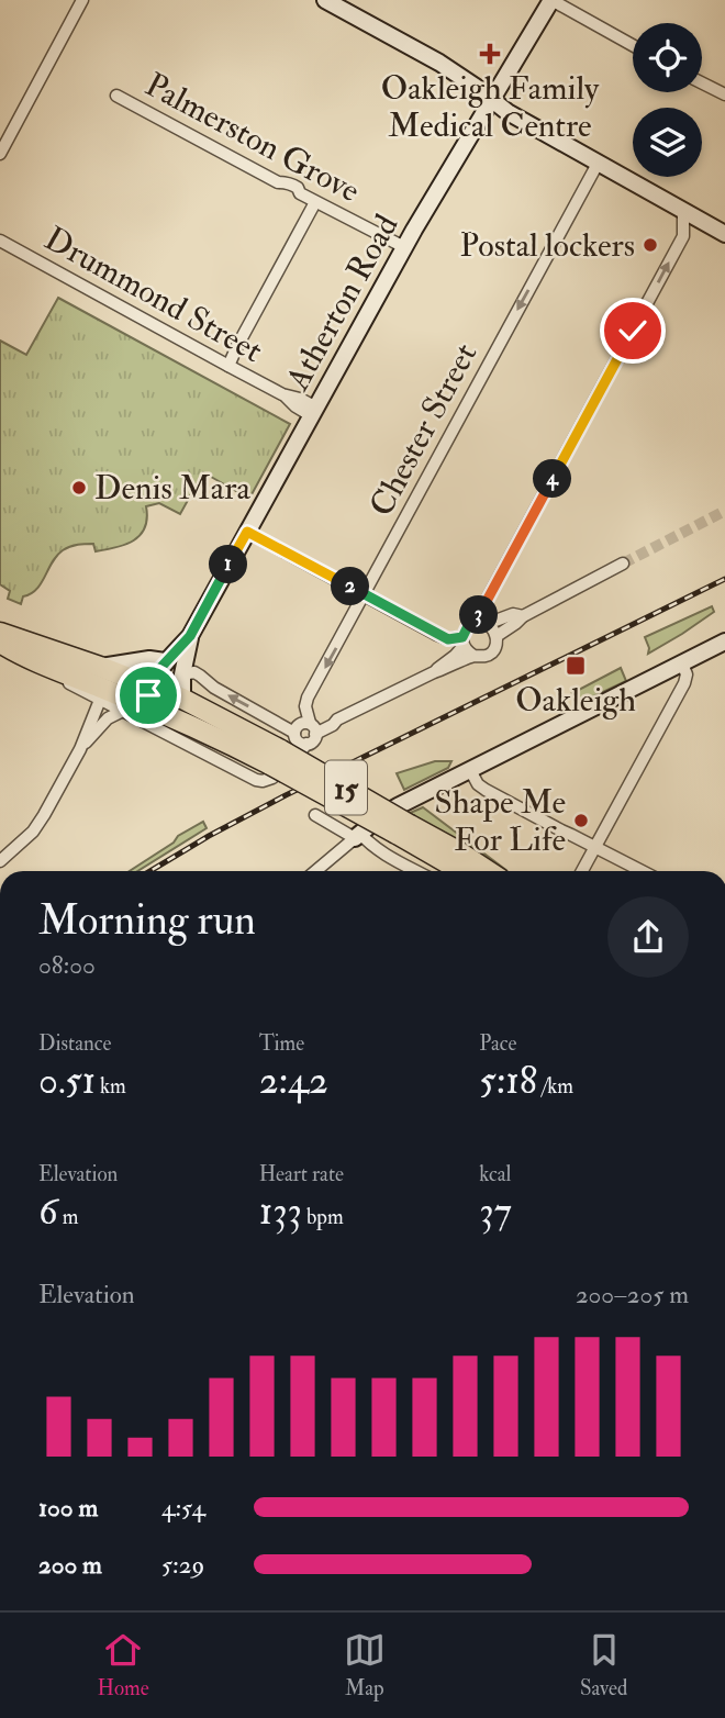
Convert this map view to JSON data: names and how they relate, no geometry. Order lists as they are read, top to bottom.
{
  "streets": {
    "highway": ["15"],
    "street": [
      "Palmerston Grove",
      "Drummond Street",
      "Atherton Road",
      "Chester Street"
    ]
  },
  "crossings": [
    ["Palmerston Grove", "Atherton Road"],
    ["Drummond Street", "Atherton Road"],
    ["Atherton Road", "15"]
  ],
  "one_way": ["Chester Street"],
  "places": {
    "health": ["Oakleigh Family Medical Centre"],
    "other": ["Postal lockers", "Denis Mara", "Shape Me For Life"],
    "transit": ["Oakleigh"]
  },
  "page": {
    "pins": [
      "4",
      "1",
      "2",
      "3"
    ],
    "heading": ["Morning run", "08:00"],
    "stats": [
      ["Distance", "0.51 km"],
      ["Time", "2:42"],
      ["Pace", "5:18 /km"],
      ["Elevation", "6 m"],
      ["Heart rate", "133 bpm"],
      ["kcal", "37"]
    ],
    "chart": ["Elevation", "200–205 m"],
    "list": [
      {
        "name": "100 m",
        "note": "4:54"
      },
      {
        "name": "200 m",
        "note": "5:29"
      }
    ],
    "tabs": ["Home", "Map", "Saved"]
  }
}
